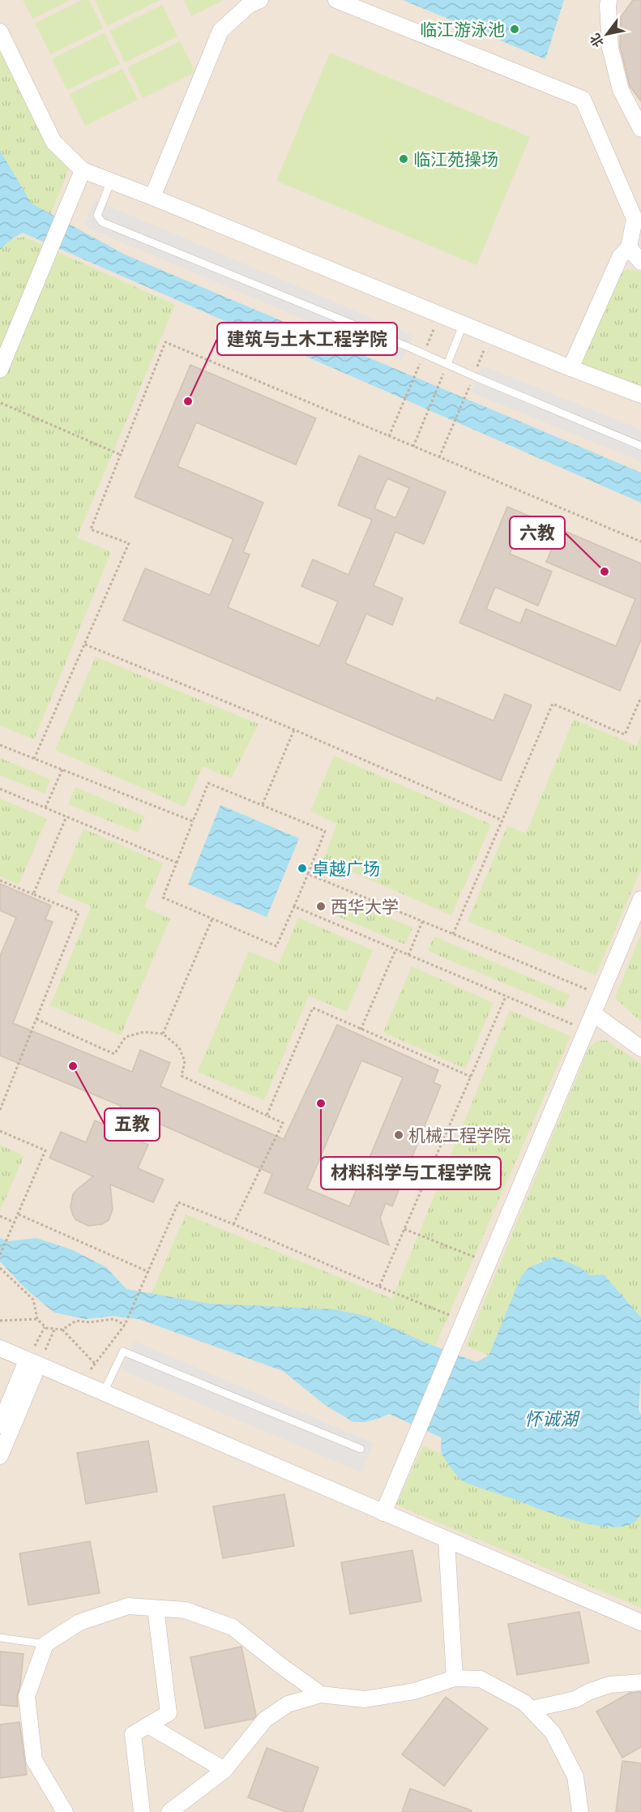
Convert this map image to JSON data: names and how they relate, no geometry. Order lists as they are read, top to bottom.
{
  "water": ["怀诚湖"],
  "places": [
    "临江游泳池",
    "临江苑操场",
    "建筑与土木工程学院",
    "六教",
    "卓越广场",
    "西华大学",
    "五教",
    "材料科学与工程学院",
    "机械工程学院"
  ],
  "north": "bottom left"
}
